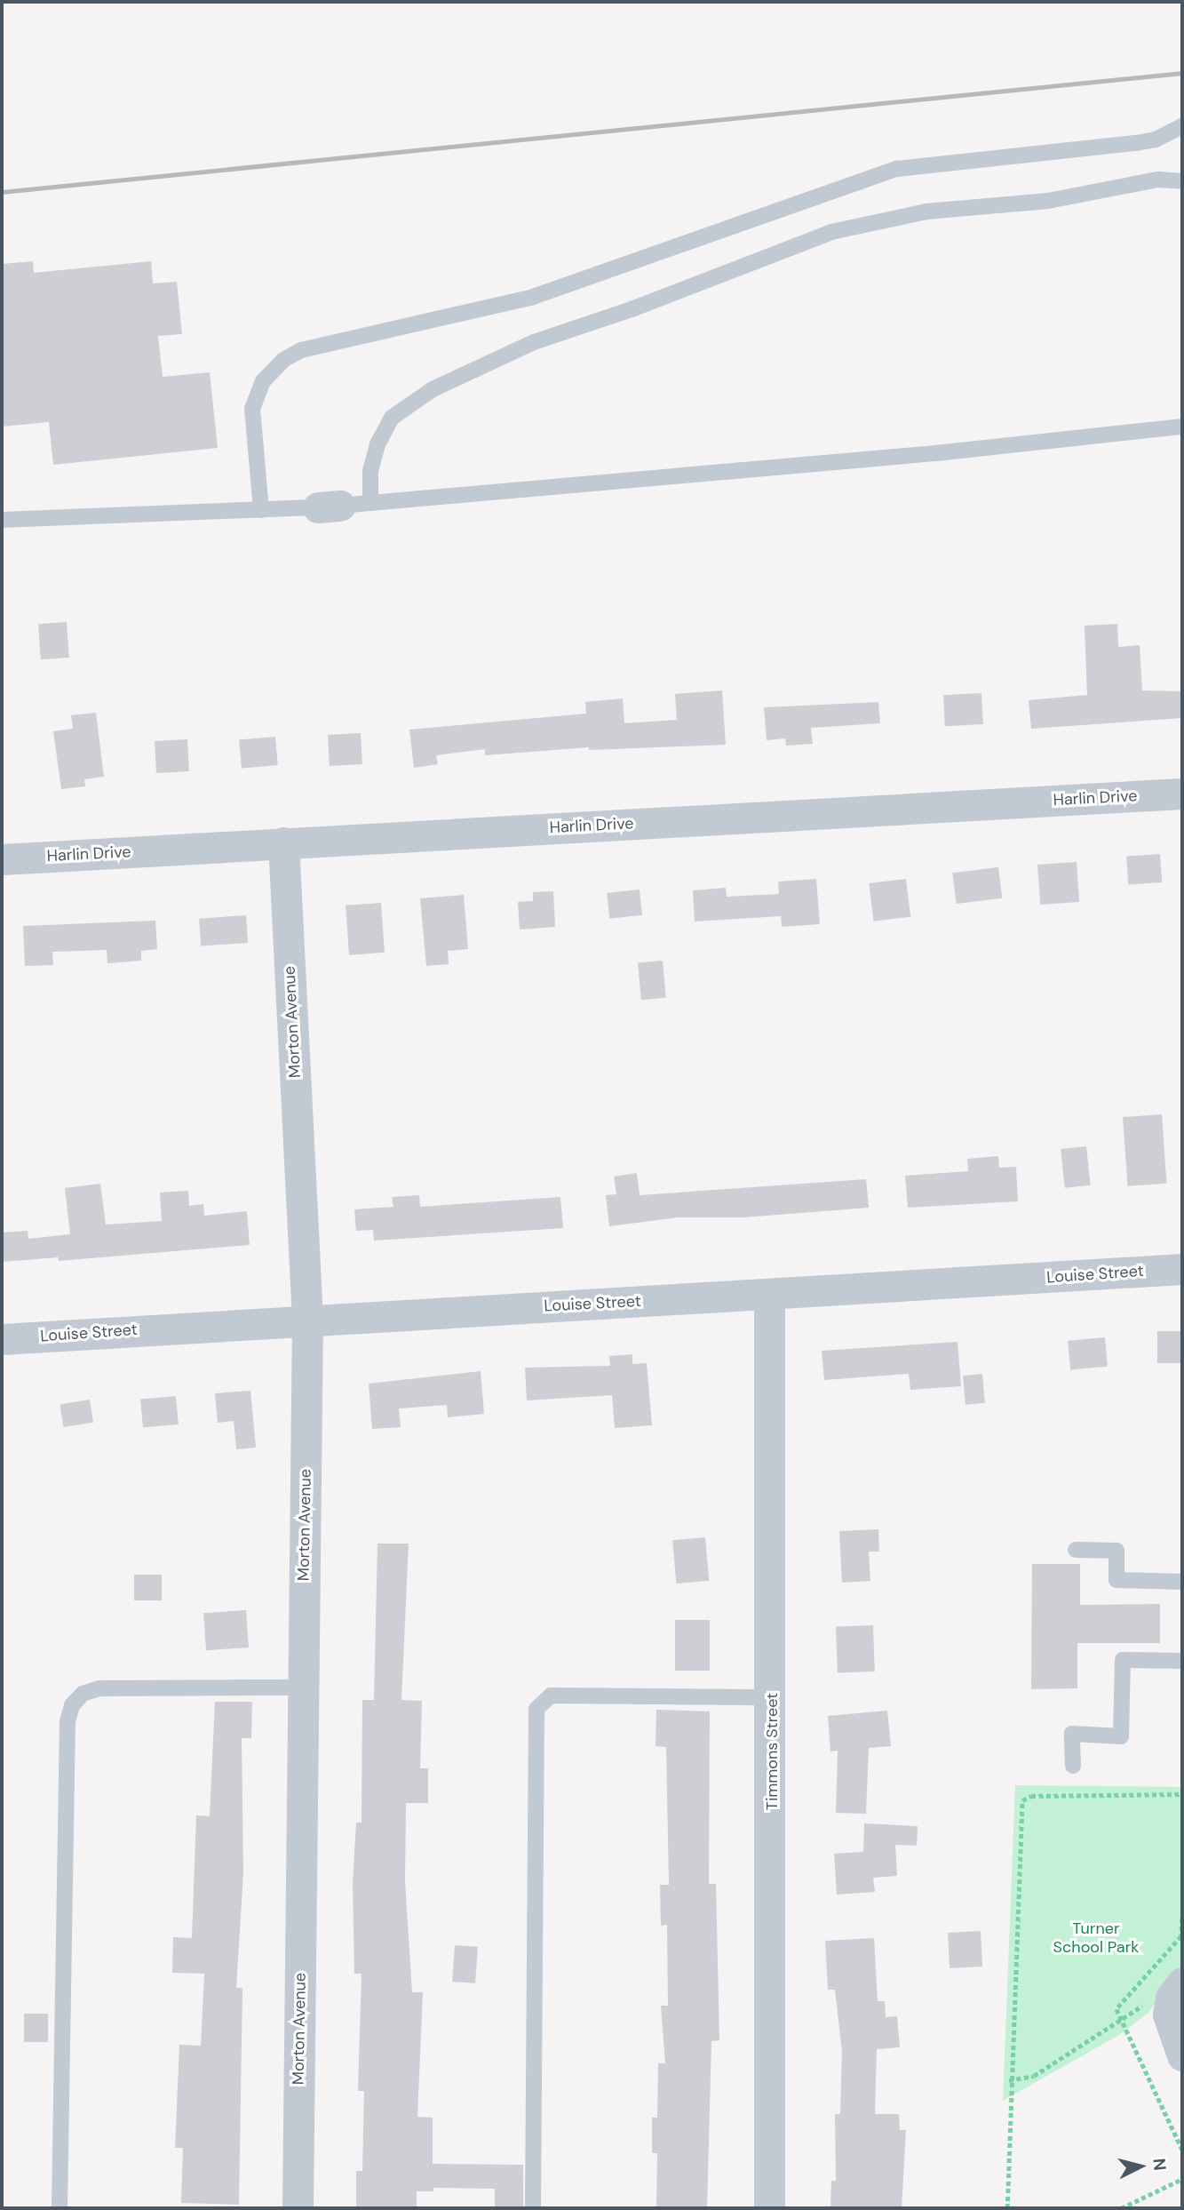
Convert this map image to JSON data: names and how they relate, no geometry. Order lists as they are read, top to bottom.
{
  "streets": {
    "street": [
      "Harlin Drive",
      "Morton Avenue",
      "Louise Street",
      "Timmons Street"
    ]
  },
  "crossings": [
    ["Harlin Drive", "Morton Avenue"],
    ["Morton Avenue", "Louise Street"],
    ["Louise Street", "Timmons Street"]
  ],
  "parks": ["Turner School Park"],
  "north": "right"
}
